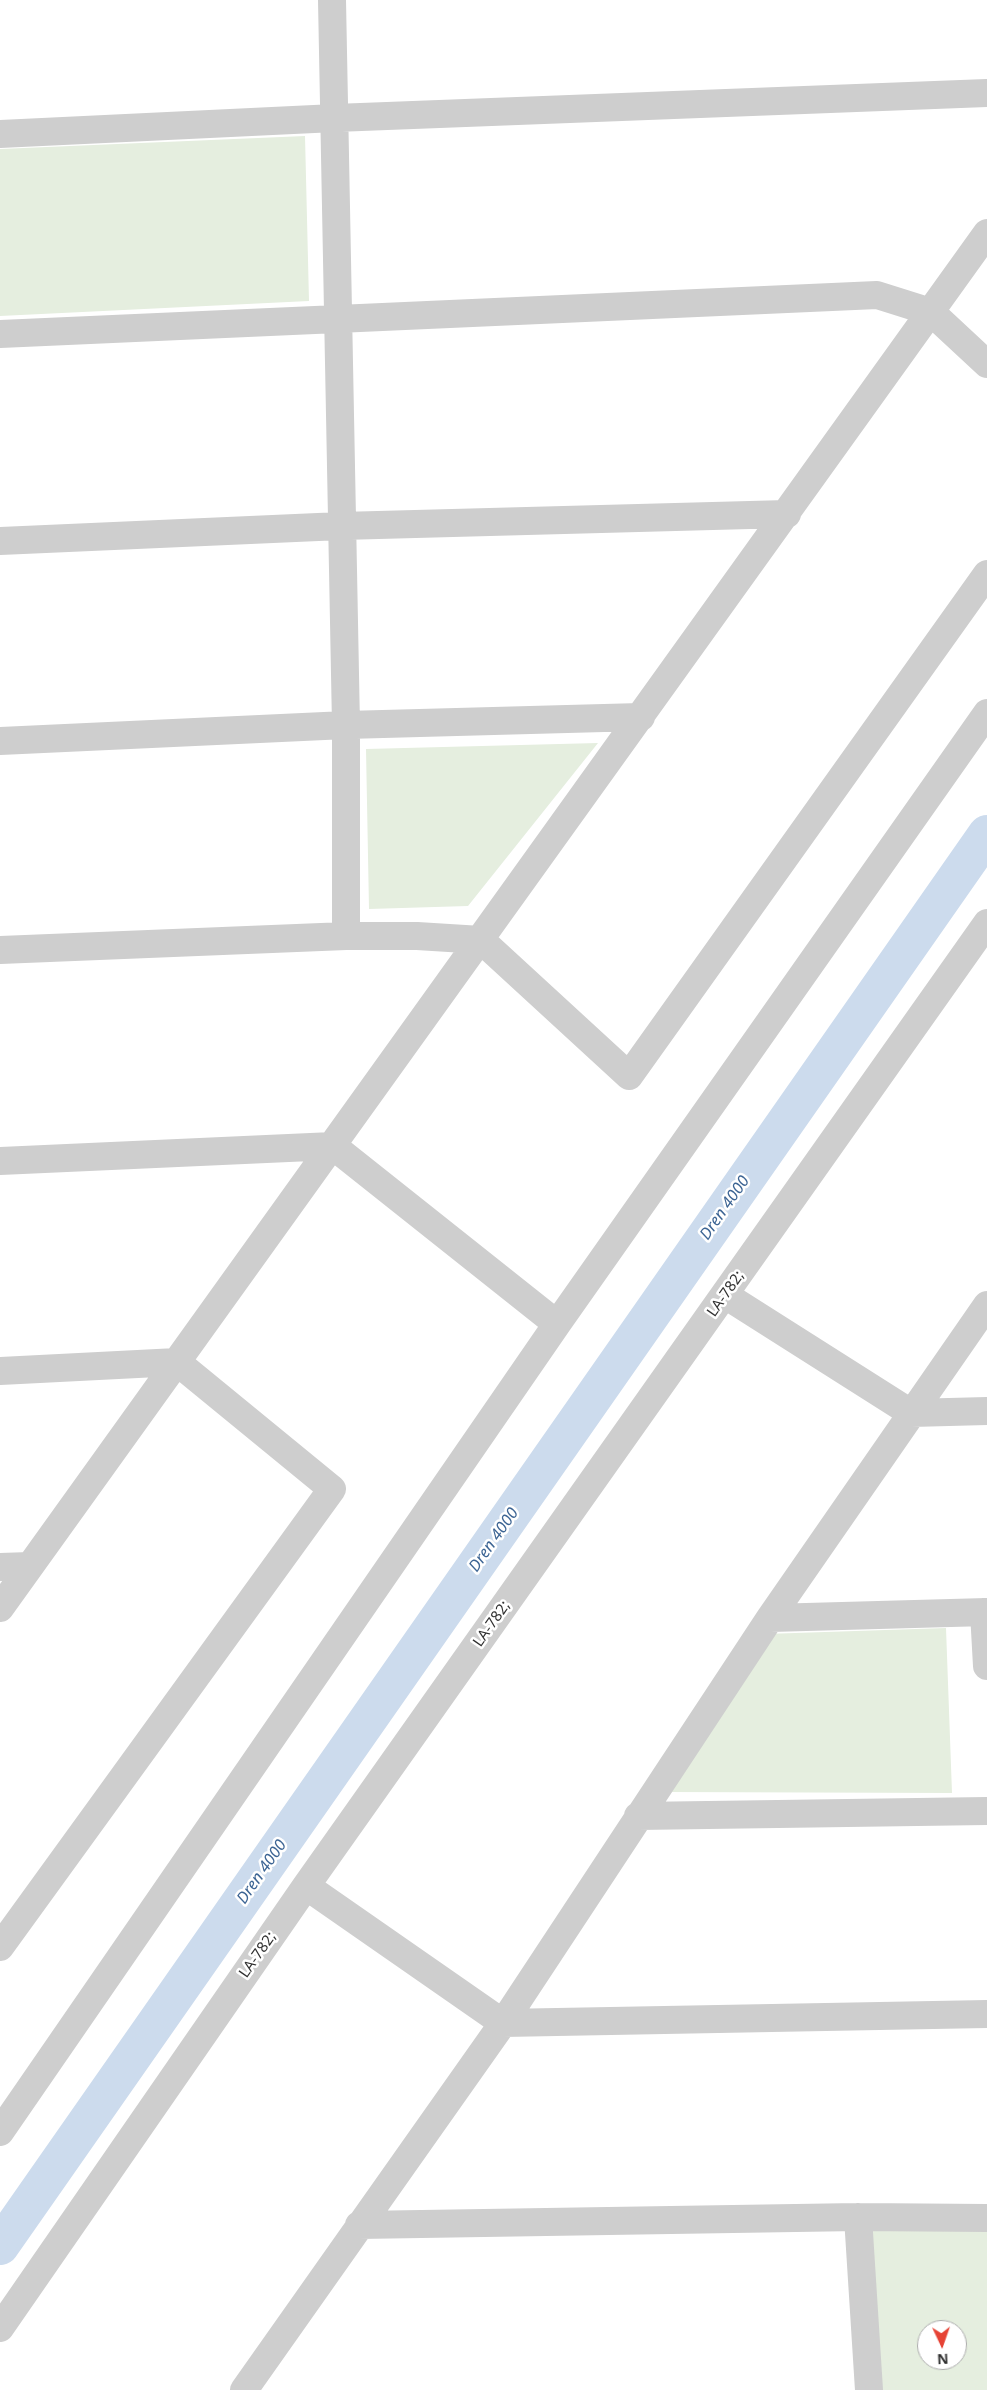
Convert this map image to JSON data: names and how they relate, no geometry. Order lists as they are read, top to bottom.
{
  "streets": {
    "street": ["LA-782;"]
  },
  "water": ["Dren 4000"],
  "north": "bottom"
}
